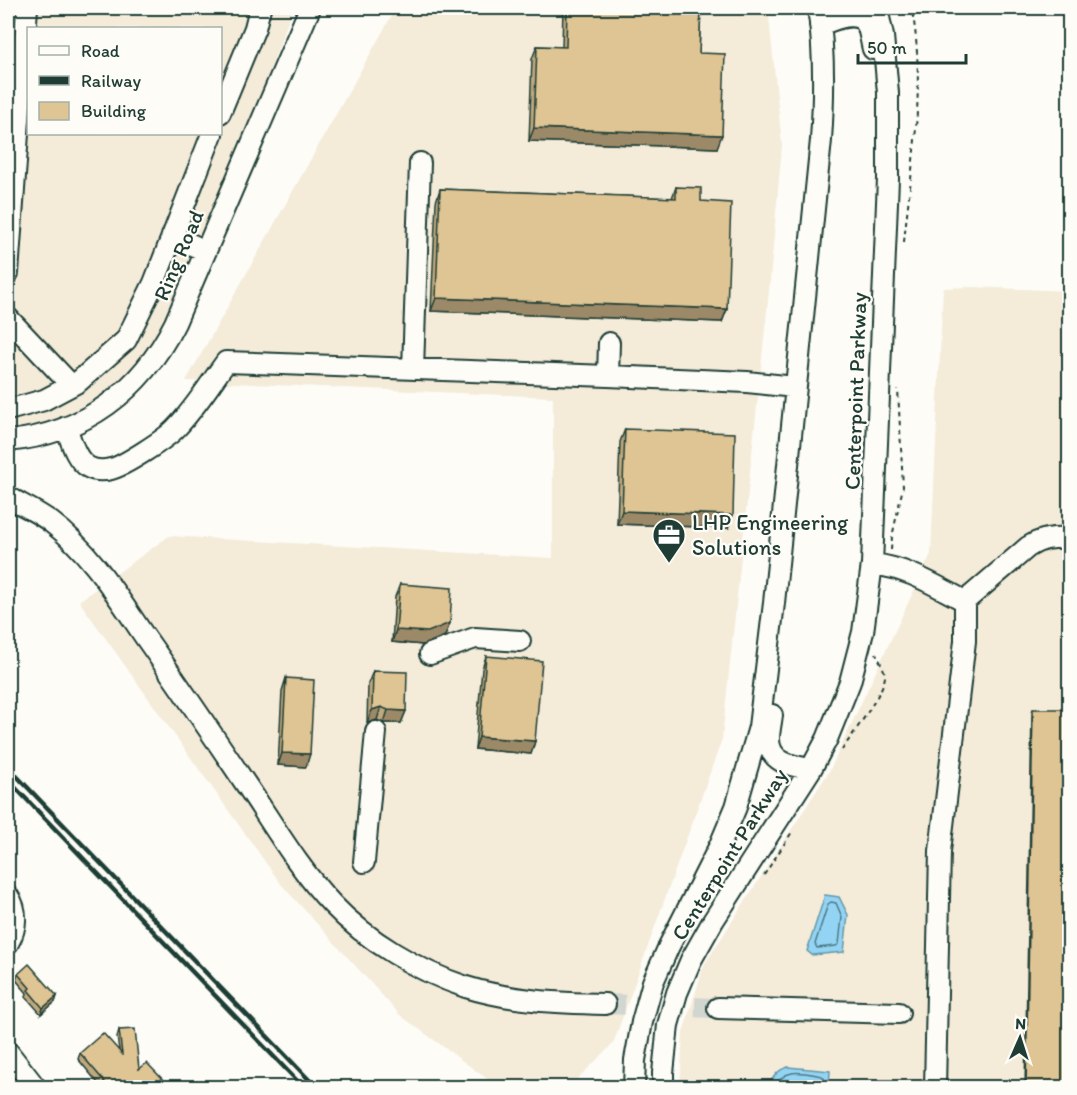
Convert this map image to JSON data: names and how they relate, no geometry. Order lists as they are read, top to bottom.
{
  "streets": {
    "street": ["Ring Road", "Centerpoint Parkway"]
  },
  "places": {
    "office": ["LHP Engineering Solutions"]
  },
  "legend": ["Road", "Railway", "Building"],
  "scale_bar": "50 m",
  "north": "top"
}
